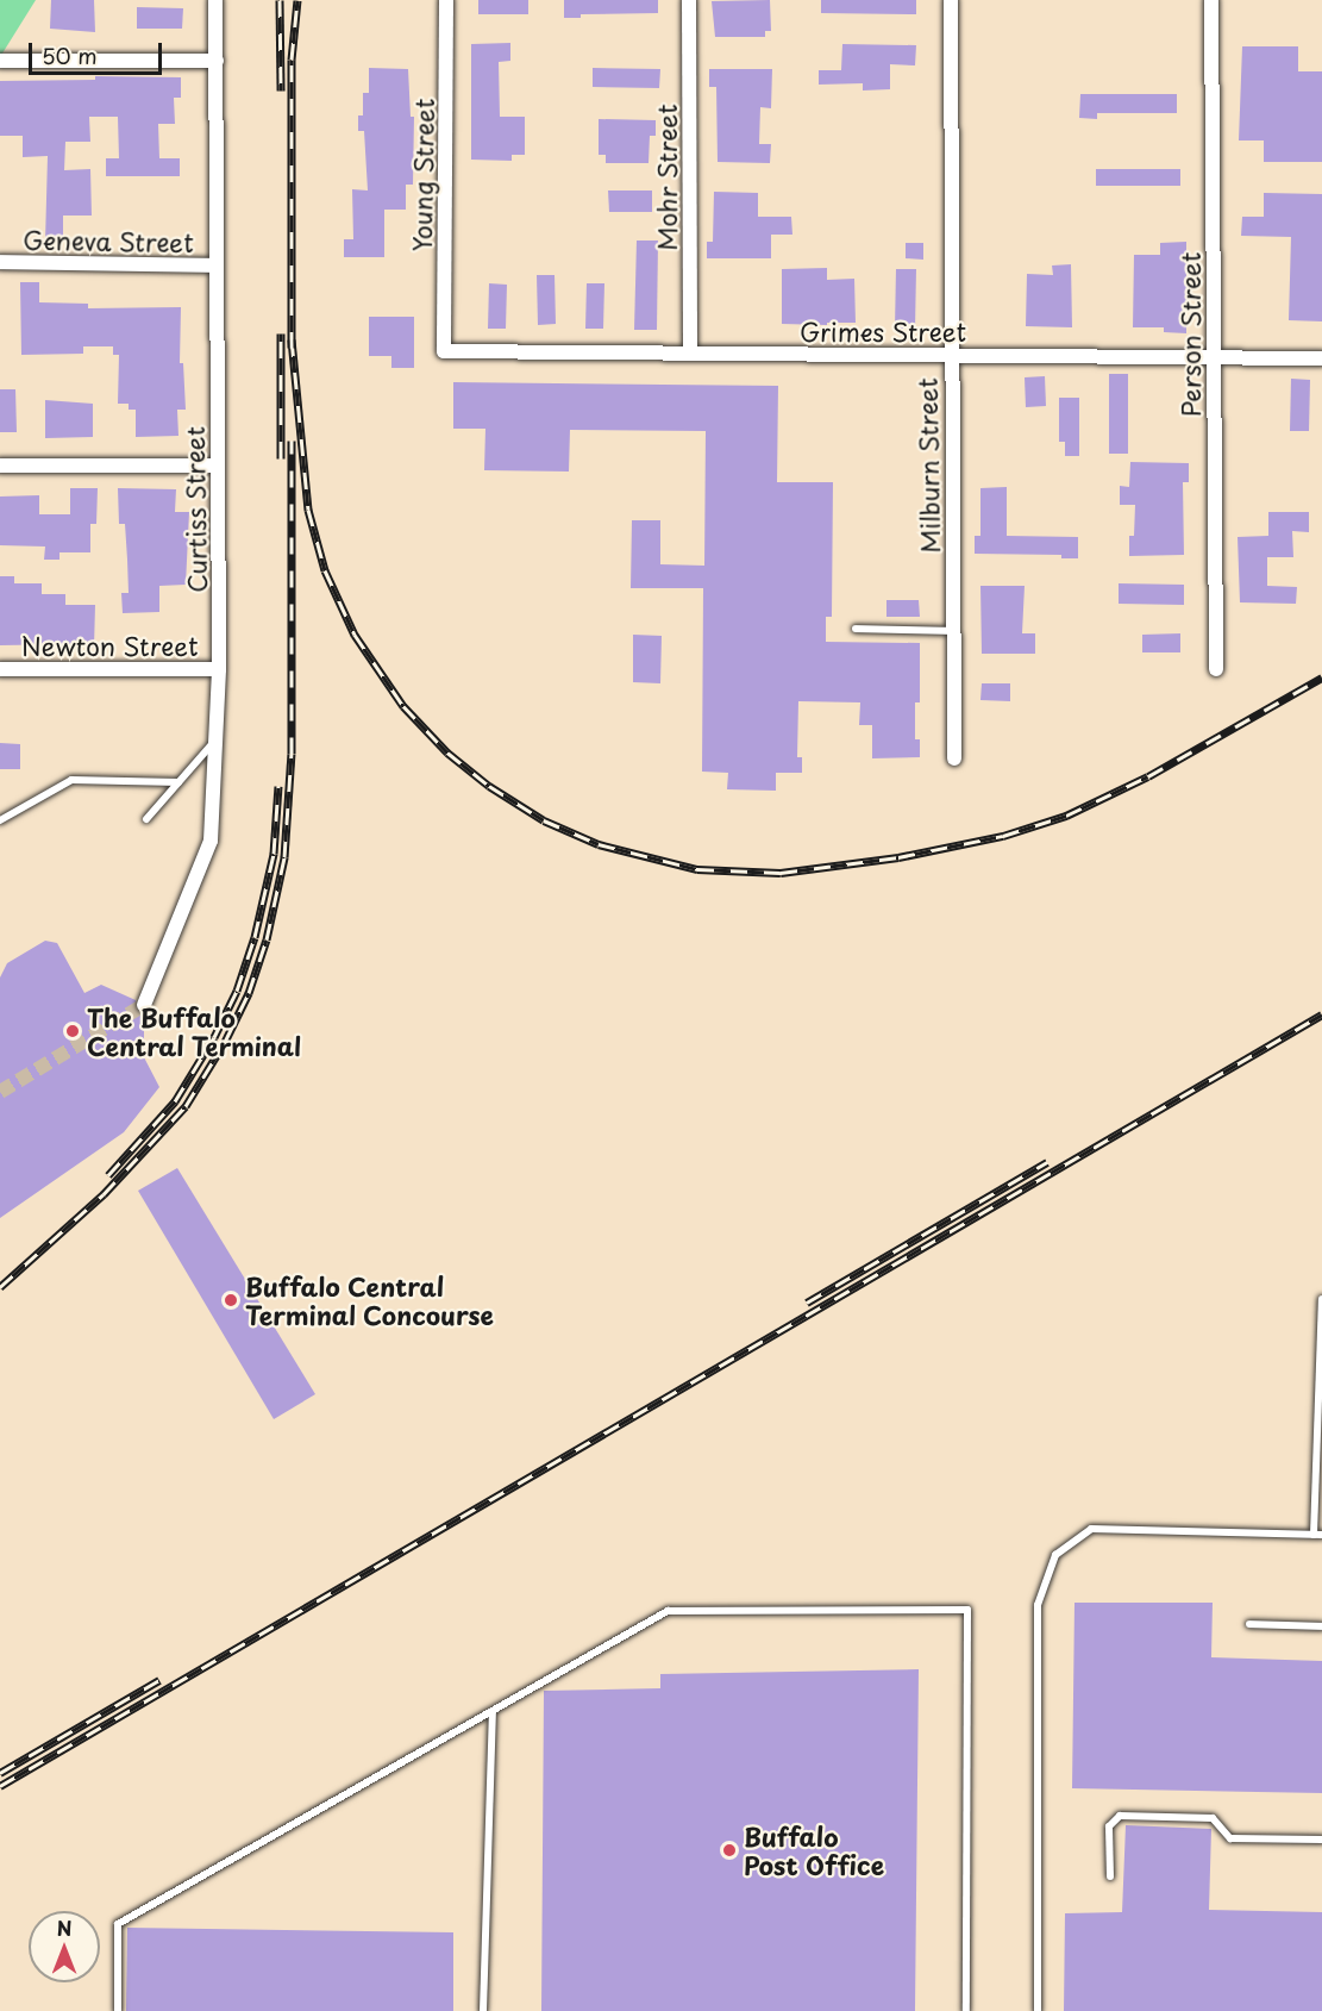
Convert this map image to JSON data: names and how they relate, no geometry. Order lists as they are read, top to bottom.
{
  "streets": {
    "street": [
      "Young Street",
      "Mohr Street",
      "Geneva Street",
      "Grimes Street",
      "Person Street",
      "Milburn Street",
      "Curtiss Street",
      "Newton Street"
    ]
  },
  "crossings": [
    ["Young Street", "Grimes Street"],
    ["Mohr Street", "Grimes Street"],
    ["Geneva Street", "Curtiss Street"],
    ["Grimes Street", "Person Street"],
    ["Grimes Street", "Milburn Street"],
    ["Curtiss Street", "Newton Street"]
  ],
  "places": ["The Buffalo Central Terminal", "Buffalo Central Terminal Concourse", "Buffalo Post Office"],
  "scale_bar": "50 m",
  "north": "top"
}
